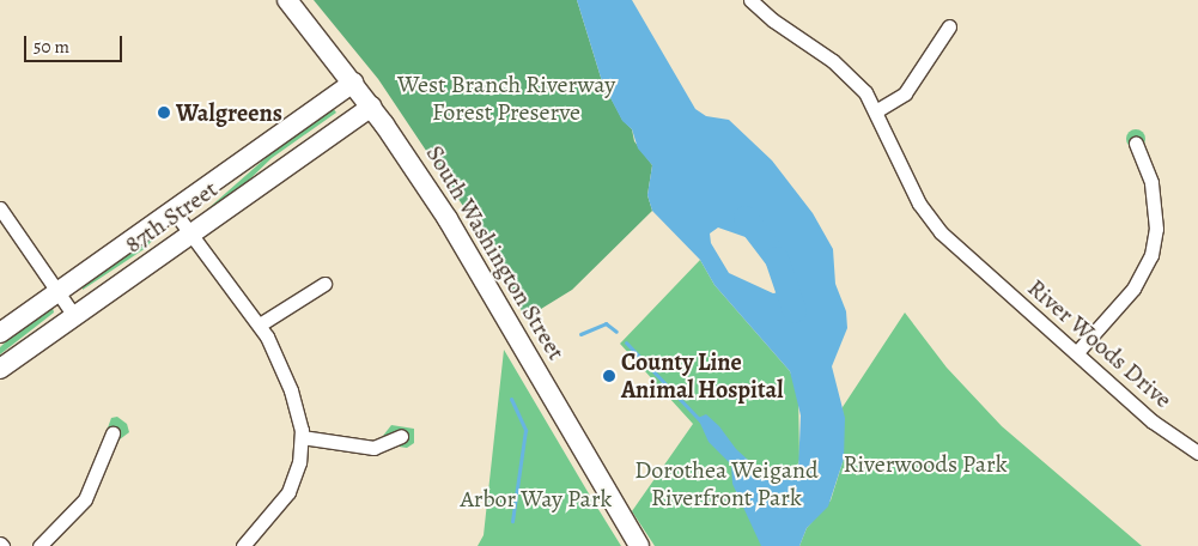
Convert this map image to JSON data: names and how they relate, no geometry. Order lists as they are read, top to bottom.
{
  "streets": {
    "street": ["87th Street", "South Washington Street", "River Woods Drive"]
  },
  "crossings": [
    ["87th Street", "South Washington Street"]
  ],
  "parks": [
    "West Branch Riverway Forest Preserve",
    "Riverwoods Park",
    "Dorothea Weigand Riverfront Park",
    "Arbor Way Park"
  ],
  "places": ["Walgreens", "County Line Animal Hospital"],
  "scale_bar": "50 m"
}
